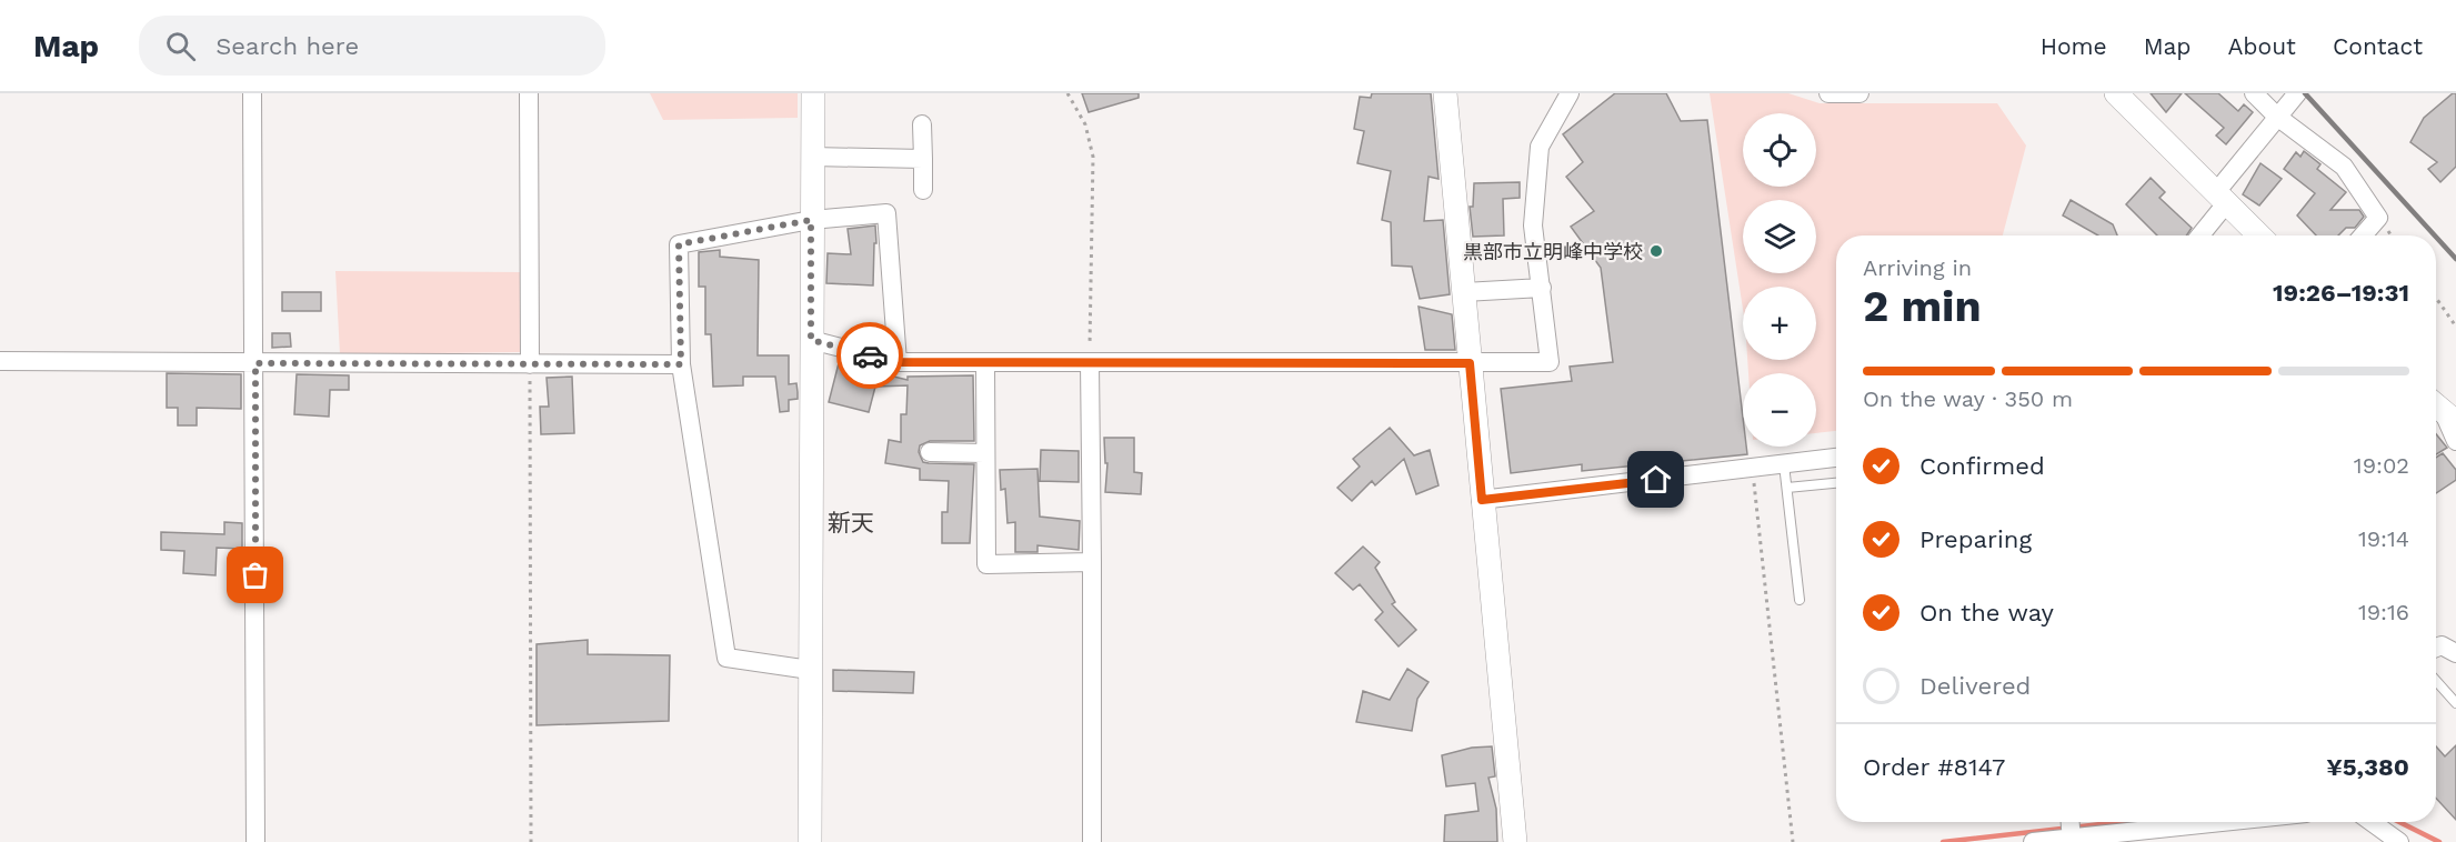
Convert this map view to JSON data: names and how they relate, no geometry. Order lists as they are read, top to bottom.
{
  "districts": ["新天"],
  "places": ["黒部市立明峰中学校"],
  "page": {
    "header": "Map",
    "search": "Search here",
    "nav": [
      "Home",
      "Map",
      "About",
      "Contact"
    ],
    "map_buttons": ["+", "−"],
    "heading": ["2 min", "Arriving in", "19:26–19:31"],
    "panel": ["Order #8147", "¥5,380"],
    "bar": "On the way · 350 m",
    "list": [
      ["Confirmed", "19:02"],
      ["Preparing", "19:14"],
      ["On the way", "19:16"],
      "Delivered"
    ]
  }
}
